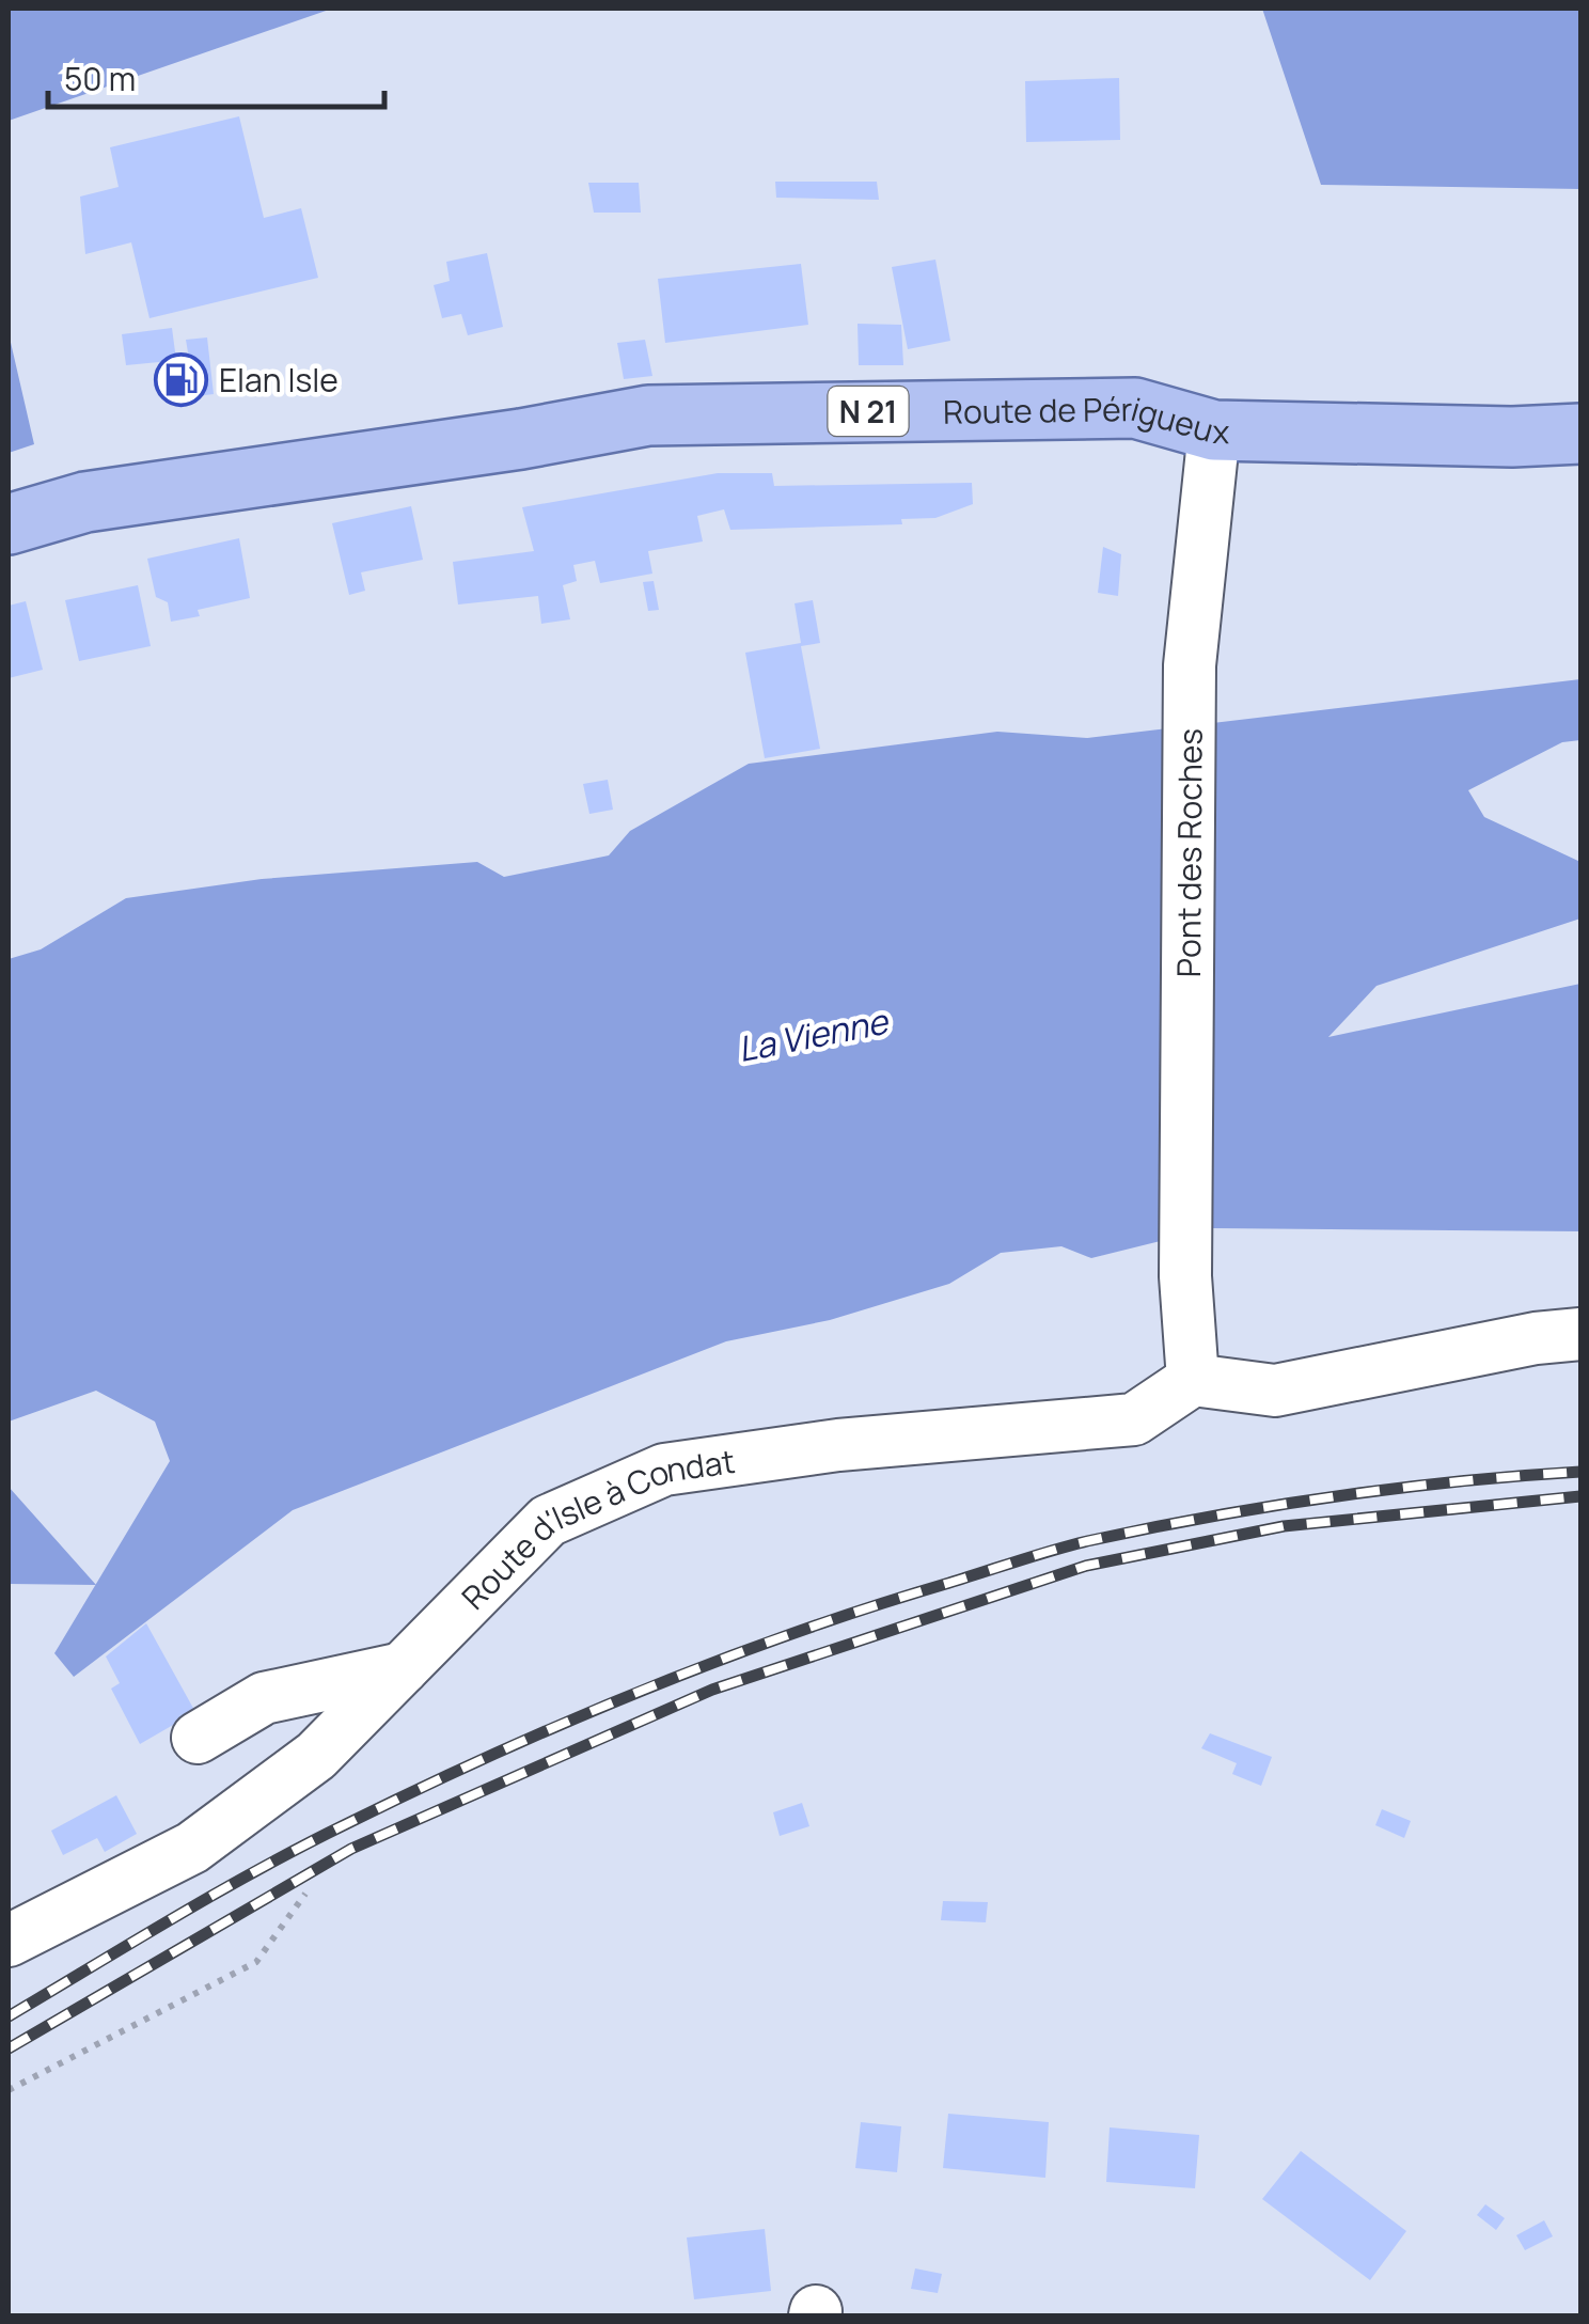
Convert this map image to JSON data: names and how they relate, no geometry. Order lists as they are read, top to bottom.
{
  "streets": {
    "main road": ["N 21", "Route de Périgueux"],
    "street": ["Pont des Roches", "Route d'Isle à Condat"]
  },
  "crossings": [
    ["N 21", "Route de Périgueux"],
    ["N 21", "Pont des Roches"],
    ["Route de Périgueux", "Pont des Roches"],
    ["Pont des Roches", "Route d'Isle à Condat"]
  ],
  "water": ["La Vienne"],
  "places": {
    "fuel station": ["Elan Isle"]
  },
  "scale_bar": "50 m"
}
